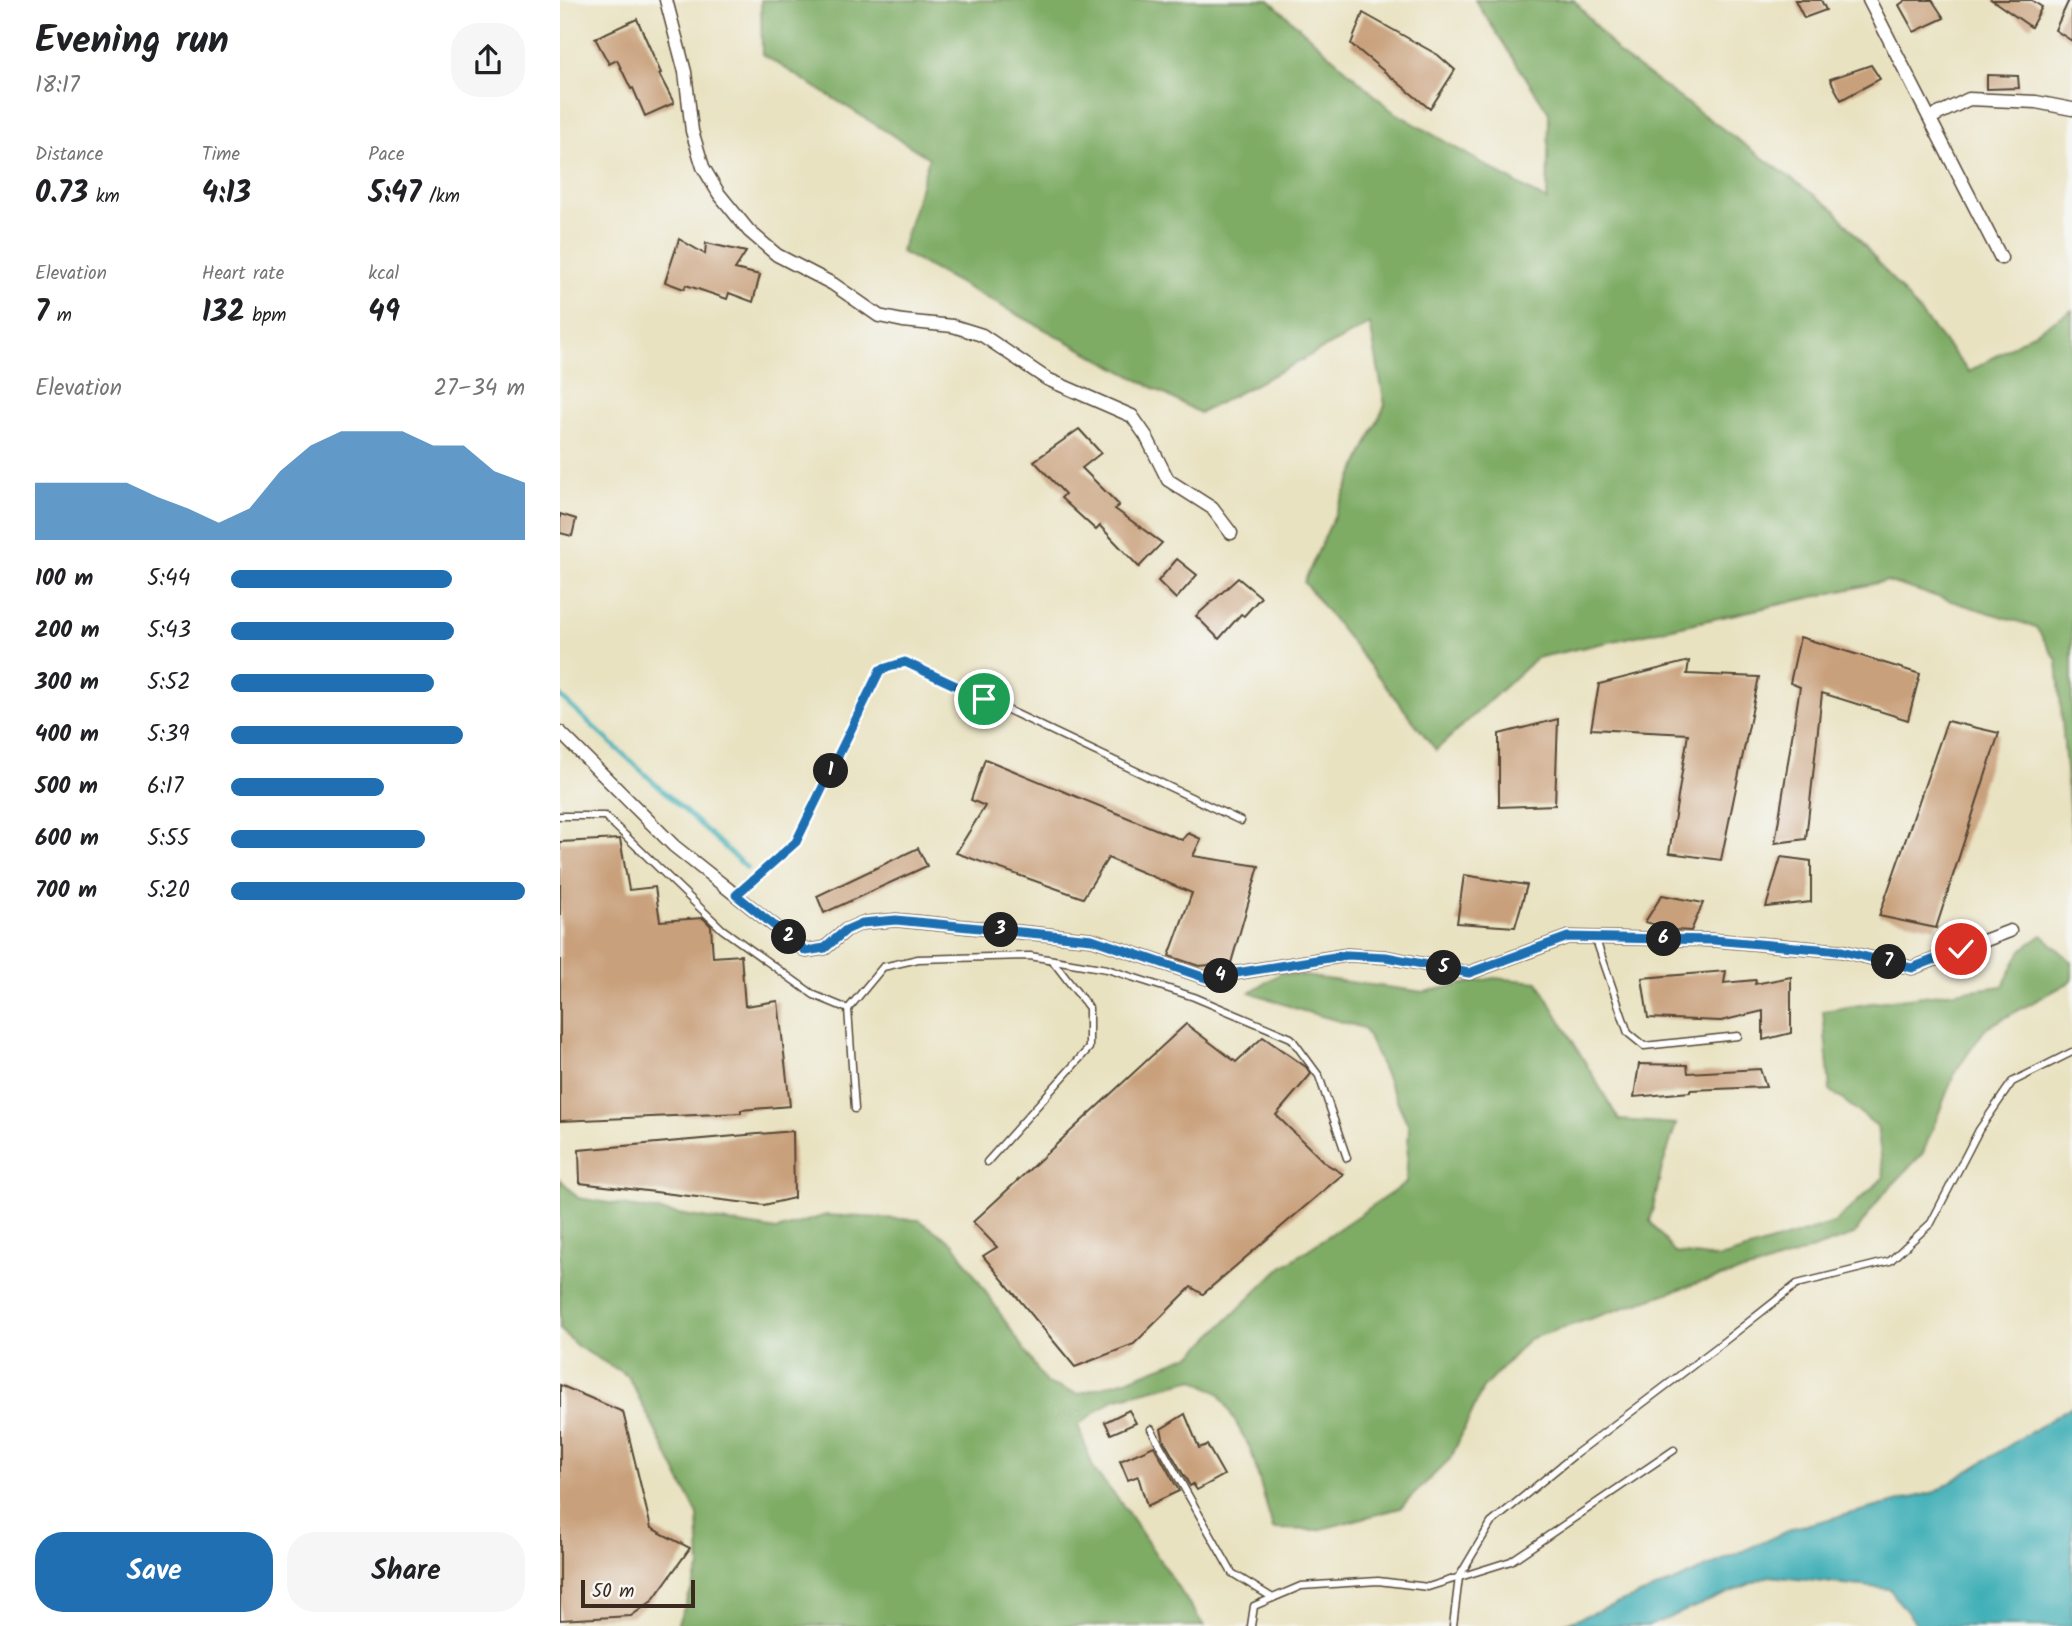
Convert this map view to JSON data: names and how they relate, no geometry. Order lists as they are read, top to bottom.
{
  "scale_bar": "50 m",
  "page": {
    "heading": ["Evening run", "18:17"],
    "stats": [
      ["Distance", "0.73 km"],
      ["Time", "4:13"],
      ["Pace", "5:47 /km"],
      ["Elevation", "7 m"],
      ["Heart rate", "132 bpm"],
      ["kcal", "49"]
    ],
    "chart": ["Elevation", "27–34 m"],
    "list": [
      {
        "name": "100 m",
        "note": "5:44"
      },
      {
        "name": "200 m",
        "note": "5:43"
      },
      {
        "name": "300 m",
        "note": "5:52"
      },
      {
        "name": "400 m",
        "note": "5:39"
      },
      {
        "name": "500 m",
        "note": "6:17"
      },
      {
        "name": "600 m",
        "note": "5:55"
      },
      {
        "name": "700 m",
        "note": "5:20"
      }
    ],
    "pins": [
      "1",
      "3",
      "2",
      "6",
      "7",
      "5",
      "4"
    ],
    "buttons": ["Save", "Share"],
    "scale": "50 m"
  }
}
